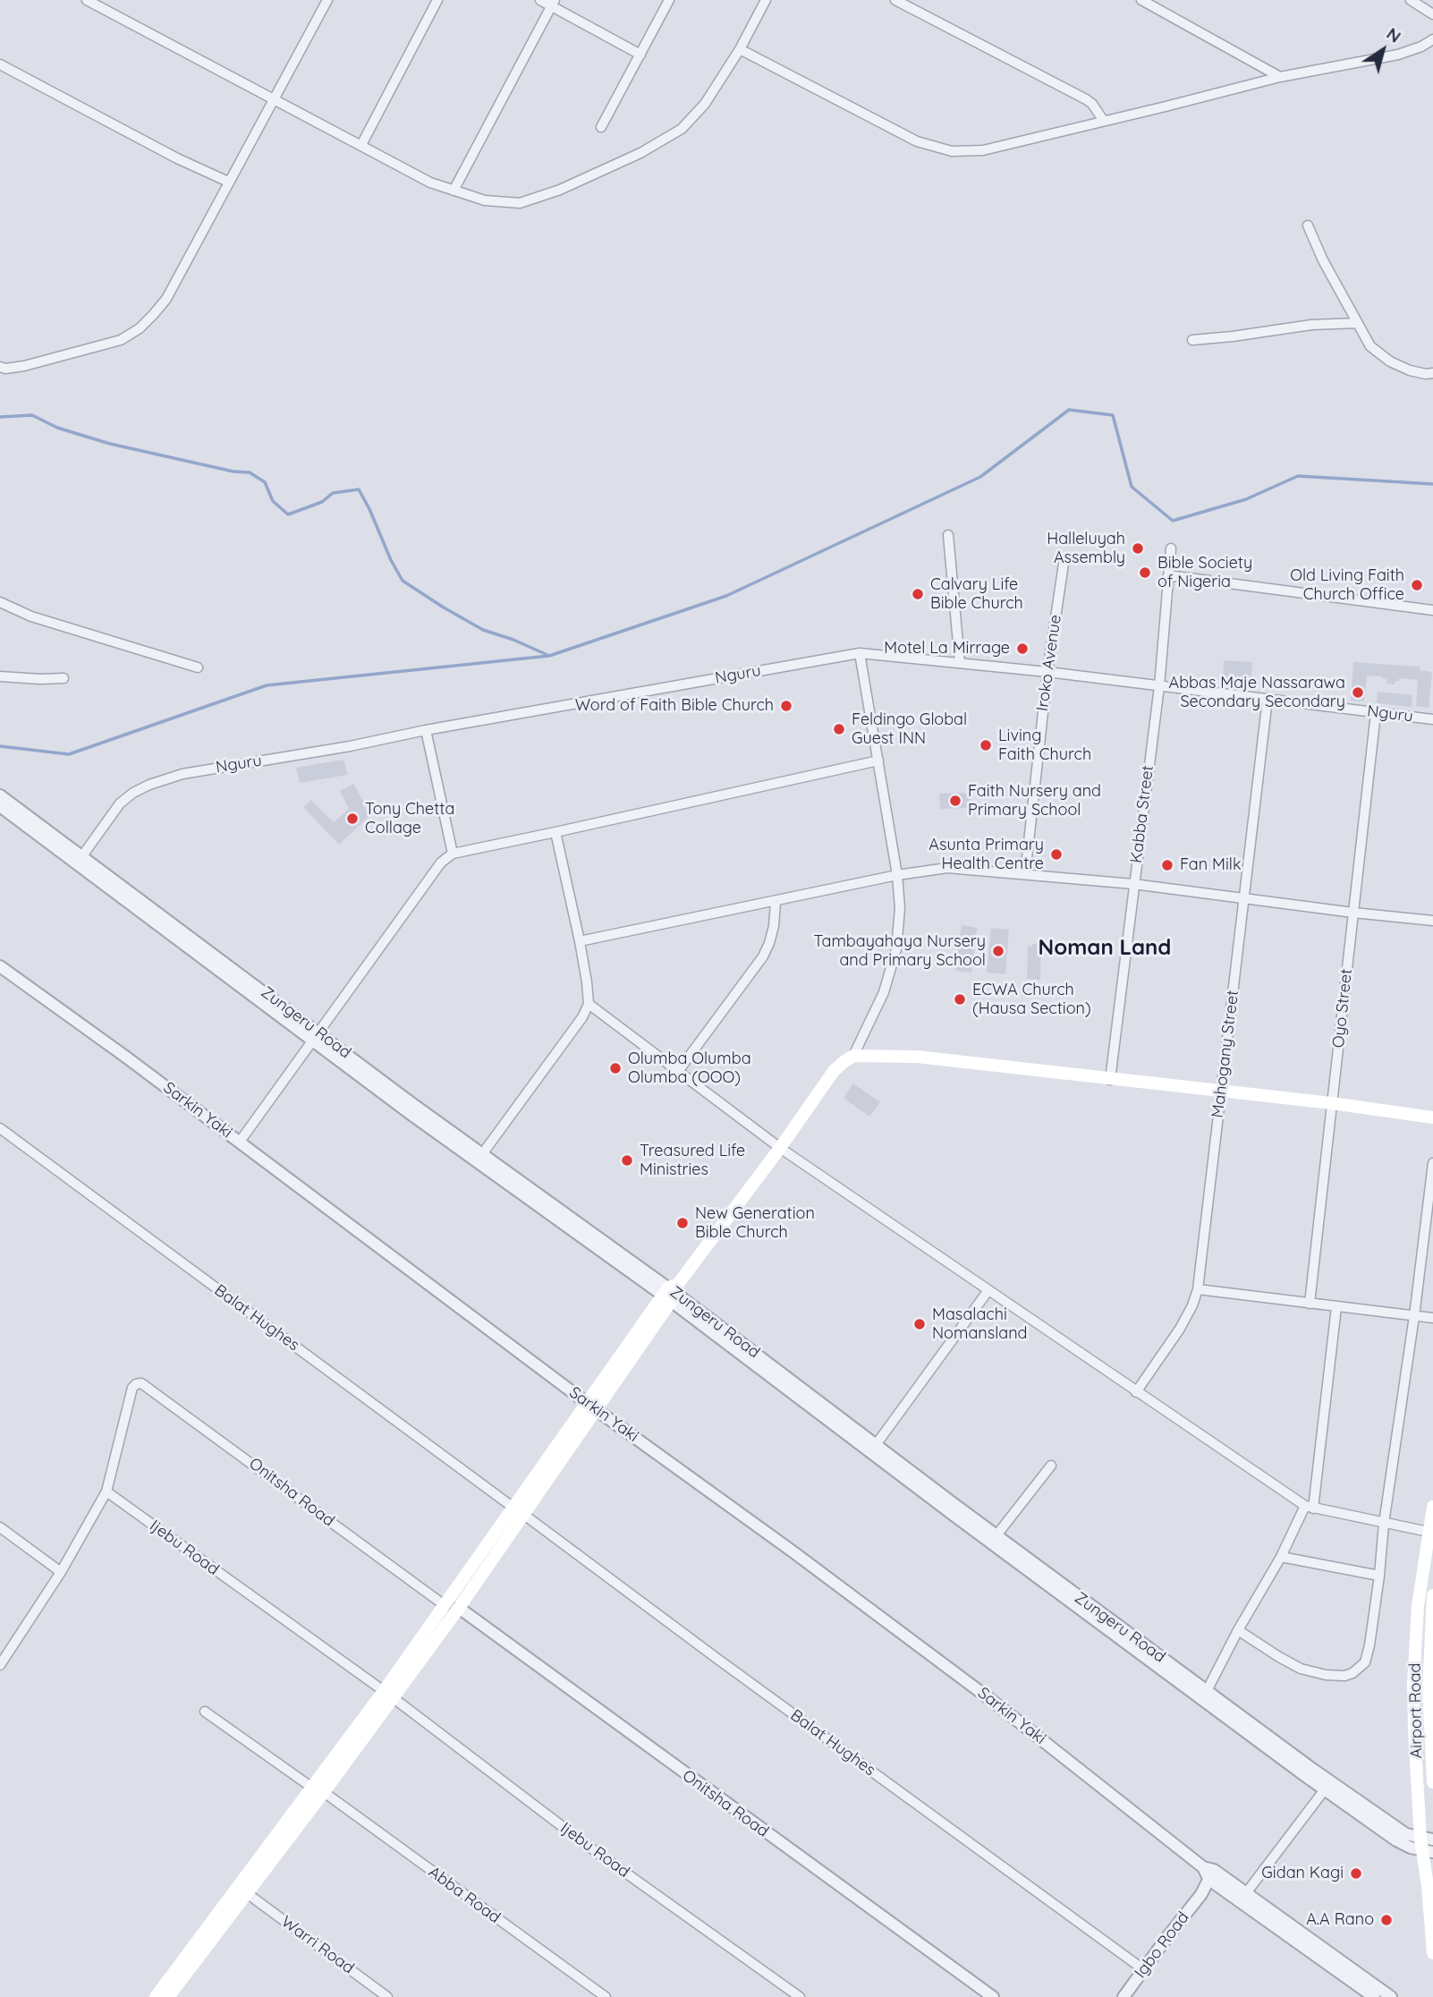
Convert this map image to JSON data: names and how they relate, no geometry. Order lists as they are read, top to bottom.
{
  "streets": {
    "main road": ["Airport Road"],
    "street": [
      "Iroko Avenue",
      "Nguru",
      "Kabba Street",
      "Oyo Street",
      "Zungeru Road",
      "Mahogany Street",
      "Sarkin Yaki",
      "Balat Hughes",
      "Onitsha Road",
      "Ijebu Road",
      "Abba Road",
      "Warri Road",
      "Igbo Road"
    ]
  },
  "crossings": [
    ["Iroko Avenue", "Nguru"],
    ["Nguru", "Kabba Street"],
    ["Nguru", "Oyo Street"],
    ["Nguru", "Zungeru Road"],
    ["Nguru", "Mahogany Street"],
    ["Zungeru Road", "Airport Road"],
    ["Sarkin Yaki", "Igbo Road"],
    ["Balat Hughes", "Igbo Road"],
    ["Onitsha Road", "Ijebu Road"]
  ],
  "districts": ["Noman Land"],
  "places": [
    "Halleluyah Assembly",
    "Bible Society of Nigeria",
    "Old Living Faith Church Office",
    "Calvary Life Bible Church",
    "Motel La Mirrage",
    "Abbas Maje Nassarawa Secondary Secondary",
    "Word of Faith Bible Church",
    "Feldingo Global Guest INN",
    "Living Faith Church",
    "Faith Nursery and Primary School",
    "Tony Chetta Collage",
    "Asunta Primary Health Centre",
    "Fan Milk",
    "Tambayahaya Nursery and Primary School",
    "ECWA Church (Hausa Section)",
    "Olumba Olumba Olumba (OOO)",
    "Treasured Life Ministries",
    "New Generation Bible Church",
    "Masalachi Nomansland",
    "Gidan Kagi",
    "A.A Rano"
  ],
  "north": "top right"
}
